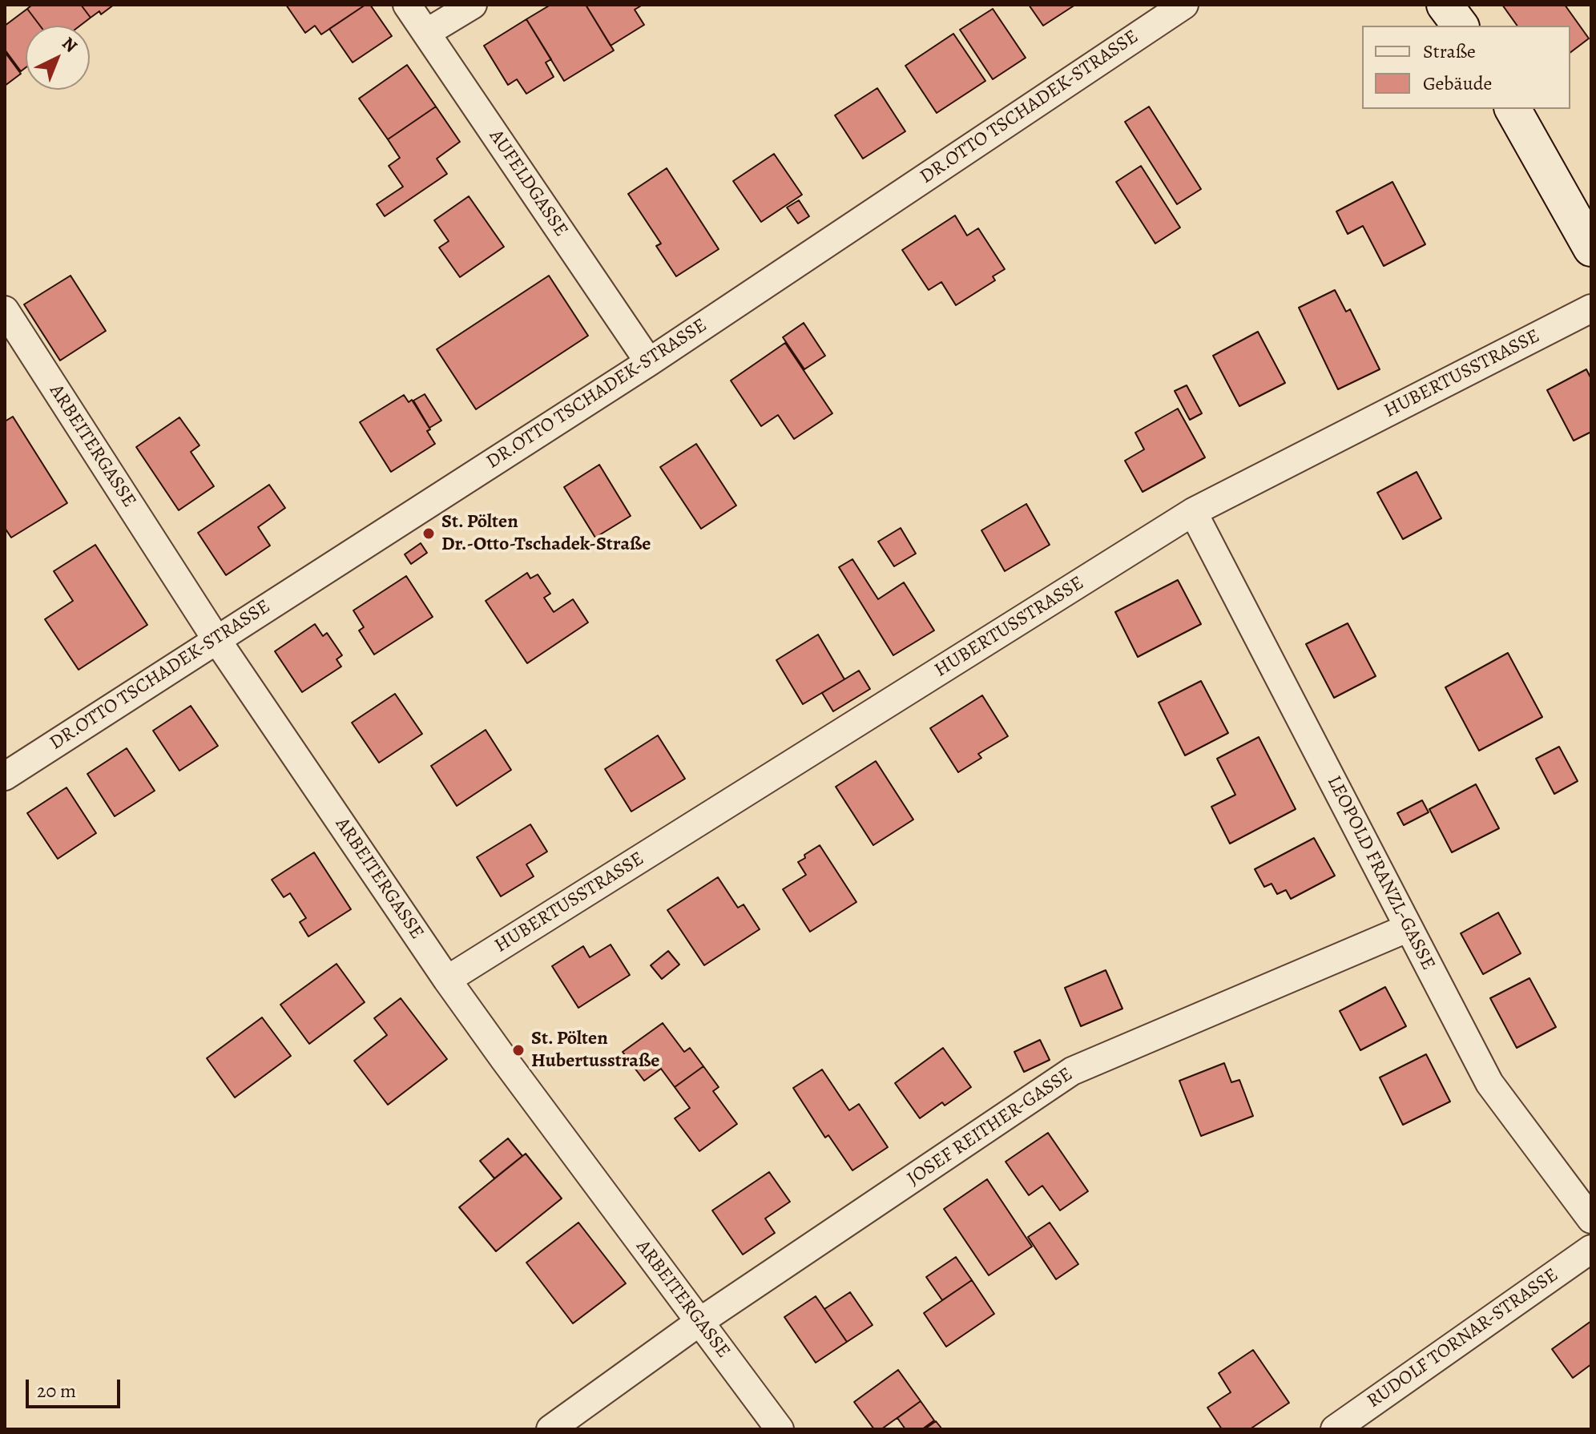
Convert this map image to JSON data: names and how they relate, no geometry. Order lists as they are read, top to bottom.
{
  "streets": {
    "street": [
      "DR.OTTO TSCHADEK-STRASSE",
      "AUFELDGASSE",
      "HUBERTUSSTRASSE",
      "ARBEITERGASSE",
      "LEOPOLD FRANZL-GASSE",
      "JOSEF REITHER-GASSE",
      "RUDOLF TORNAR-STRASSE"
    ]
  },
  "crossings": [
    ["DR.OTTO TSCHADEK-STRASSE", "AUFELDGASSE"],
    ["DR.OTTO TSCHADEK-STRASSE", "ARBEITERGASSE"],
    ["HUBERTUSSTRASSE", "ARBEITERGASSE"],
    ["HUBERTUSSTRASSE", "LEOPOLD FRANZL-GASSE"],
    ["ARBEITERGASSE", "JOSEF REITHER-GASSE"],
    ["LEOPOLD FRANZL-GASSE", "JOSEF REITHER-GASSE"]
  ],
  "places": ["St. Pölten Dr.-Otto-Tschadek-Straße", "St. Pölten Hubertusstraße"],
  "legend": ["Straße", "Gebäude"],
  "scale_bar": "20 m",
  "north": "top right"
}
